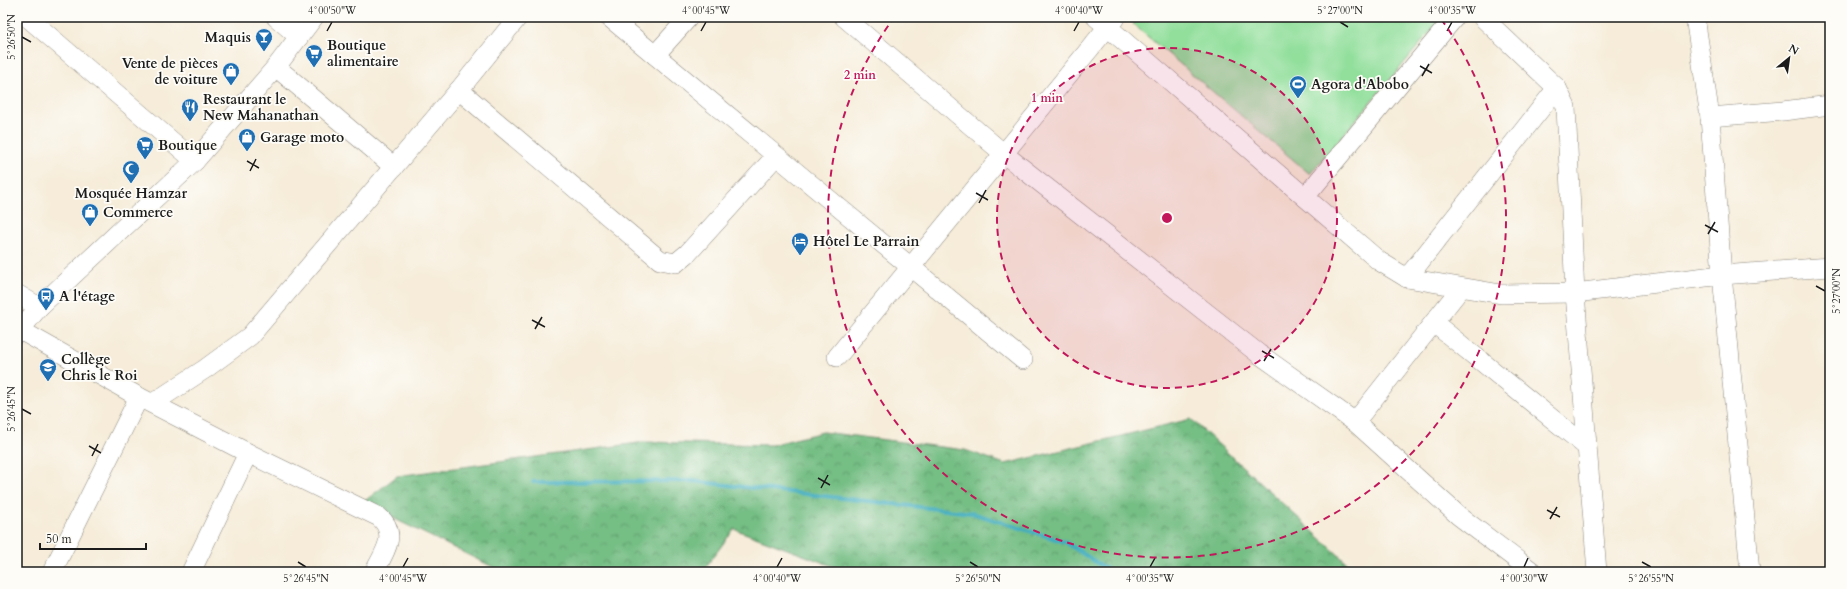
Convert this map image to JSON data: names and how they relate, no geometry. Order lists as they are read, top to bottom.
{
  "places": {
    "bar": ["Maquis"],
    "supermarket": ["Boutique alimentaire", "Boutique"],
    "shop": ["Vente de pièces de voiture", "Garage moto", "Commerce"],
    "sports": ["Agora d'Abobo"],
    "restaurant": ["Restaurant le New Mahanathan"],
    "mosque": ["Mosquée Hamzar"],
    "hotel": ["Hôtel Le Parrain"],
    "bus stop": ["A l'étage"],
    "school or university": ["Collège Chris le Roi"]
  },
  "scale_bar": "50 m",
  "north": "top right",
  "coordinates": [
    "4°00'50\"W",
    "4°00'45\"W",
    "4°00'40\"W",
    "5°27'00\"N",
    "4°00'35\"W",
    "5°26'50\"N",
    "5°26'45\"N",
    "4°00'30\"W",
    "5°26'55\"N"
  ],
  "rings": ["2 min", "1 min"]
}
